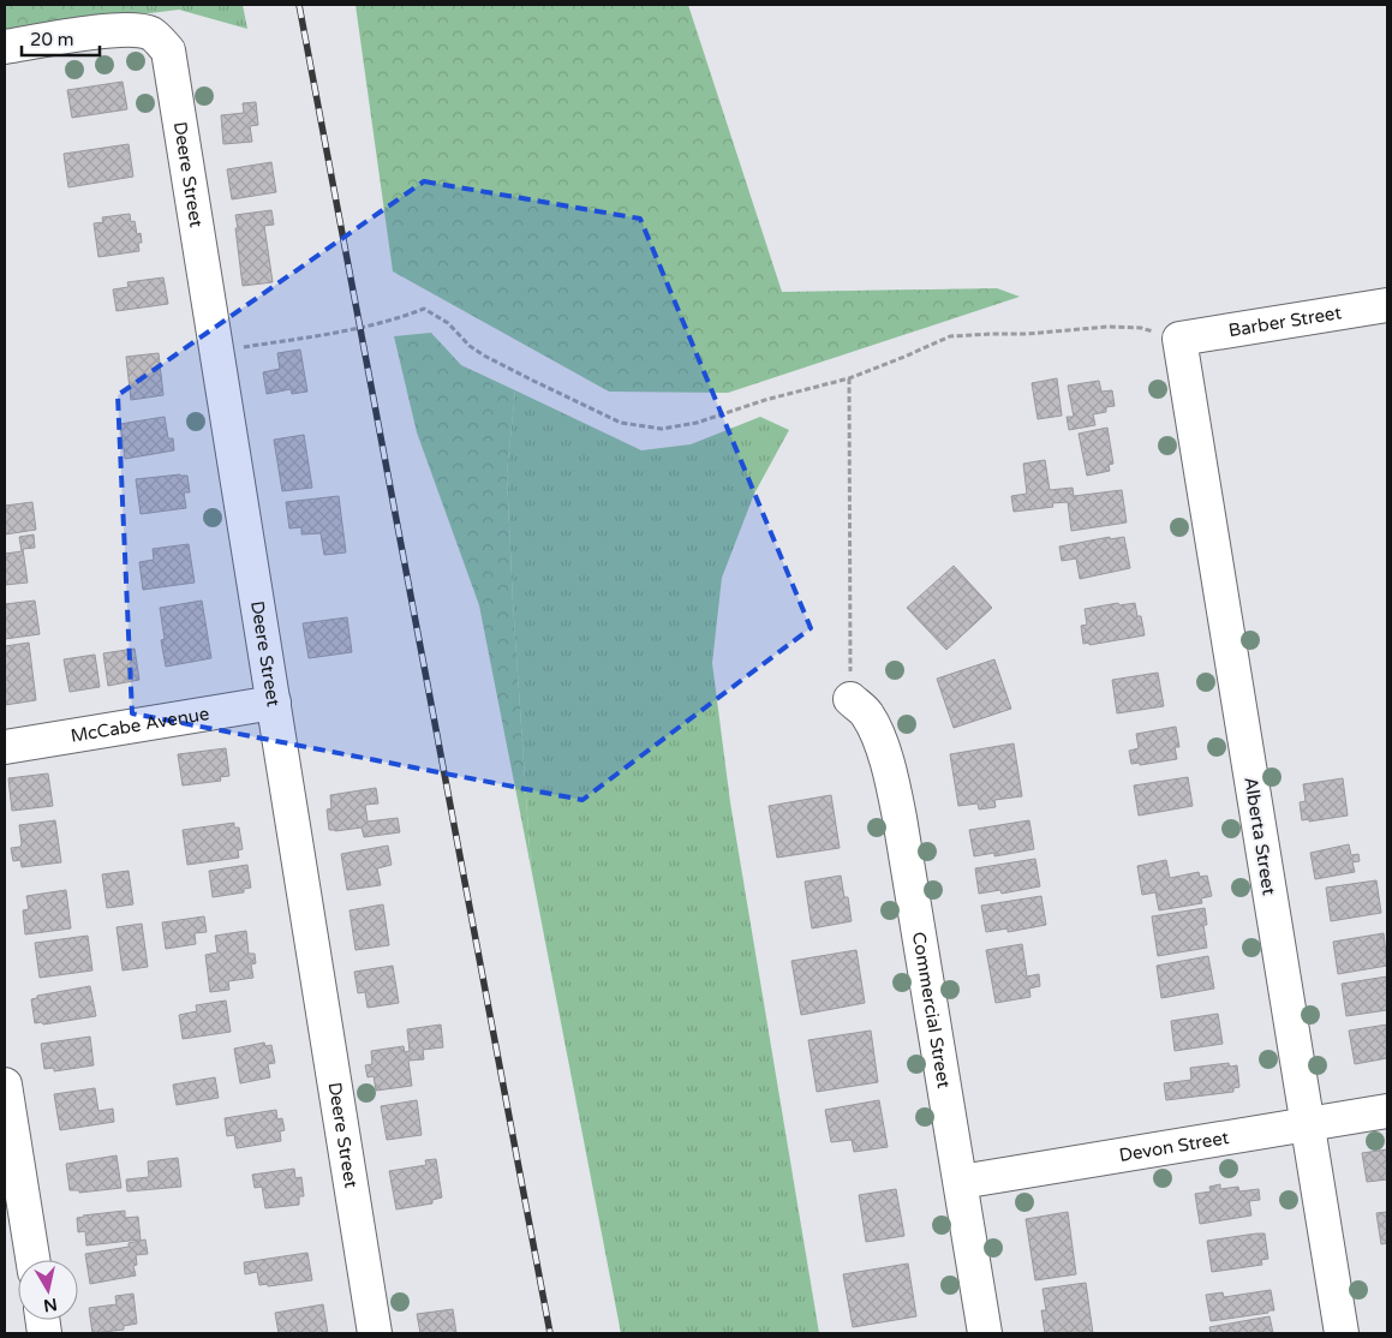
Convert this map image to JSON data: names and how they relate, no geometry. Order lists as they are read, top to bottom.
{
  "streets": {
    "street": [
      "Deere Street",
      "Barber Street",
      "McCabe Avenue",
      "Alberta Street",
      "Commercial Street",
      "Devon Street"
    ]
  },
  "crossings": [
    ["Deere Street", "McCabe Avenue"],
    ["Barber Street", "Alberta Street"],
    ["Alberta Street", "Devon Street"],
    ["Commercial Street", "Devon Street"]
  ],
  "scale_bar": "20 m",
  "north": "bottom"
}
